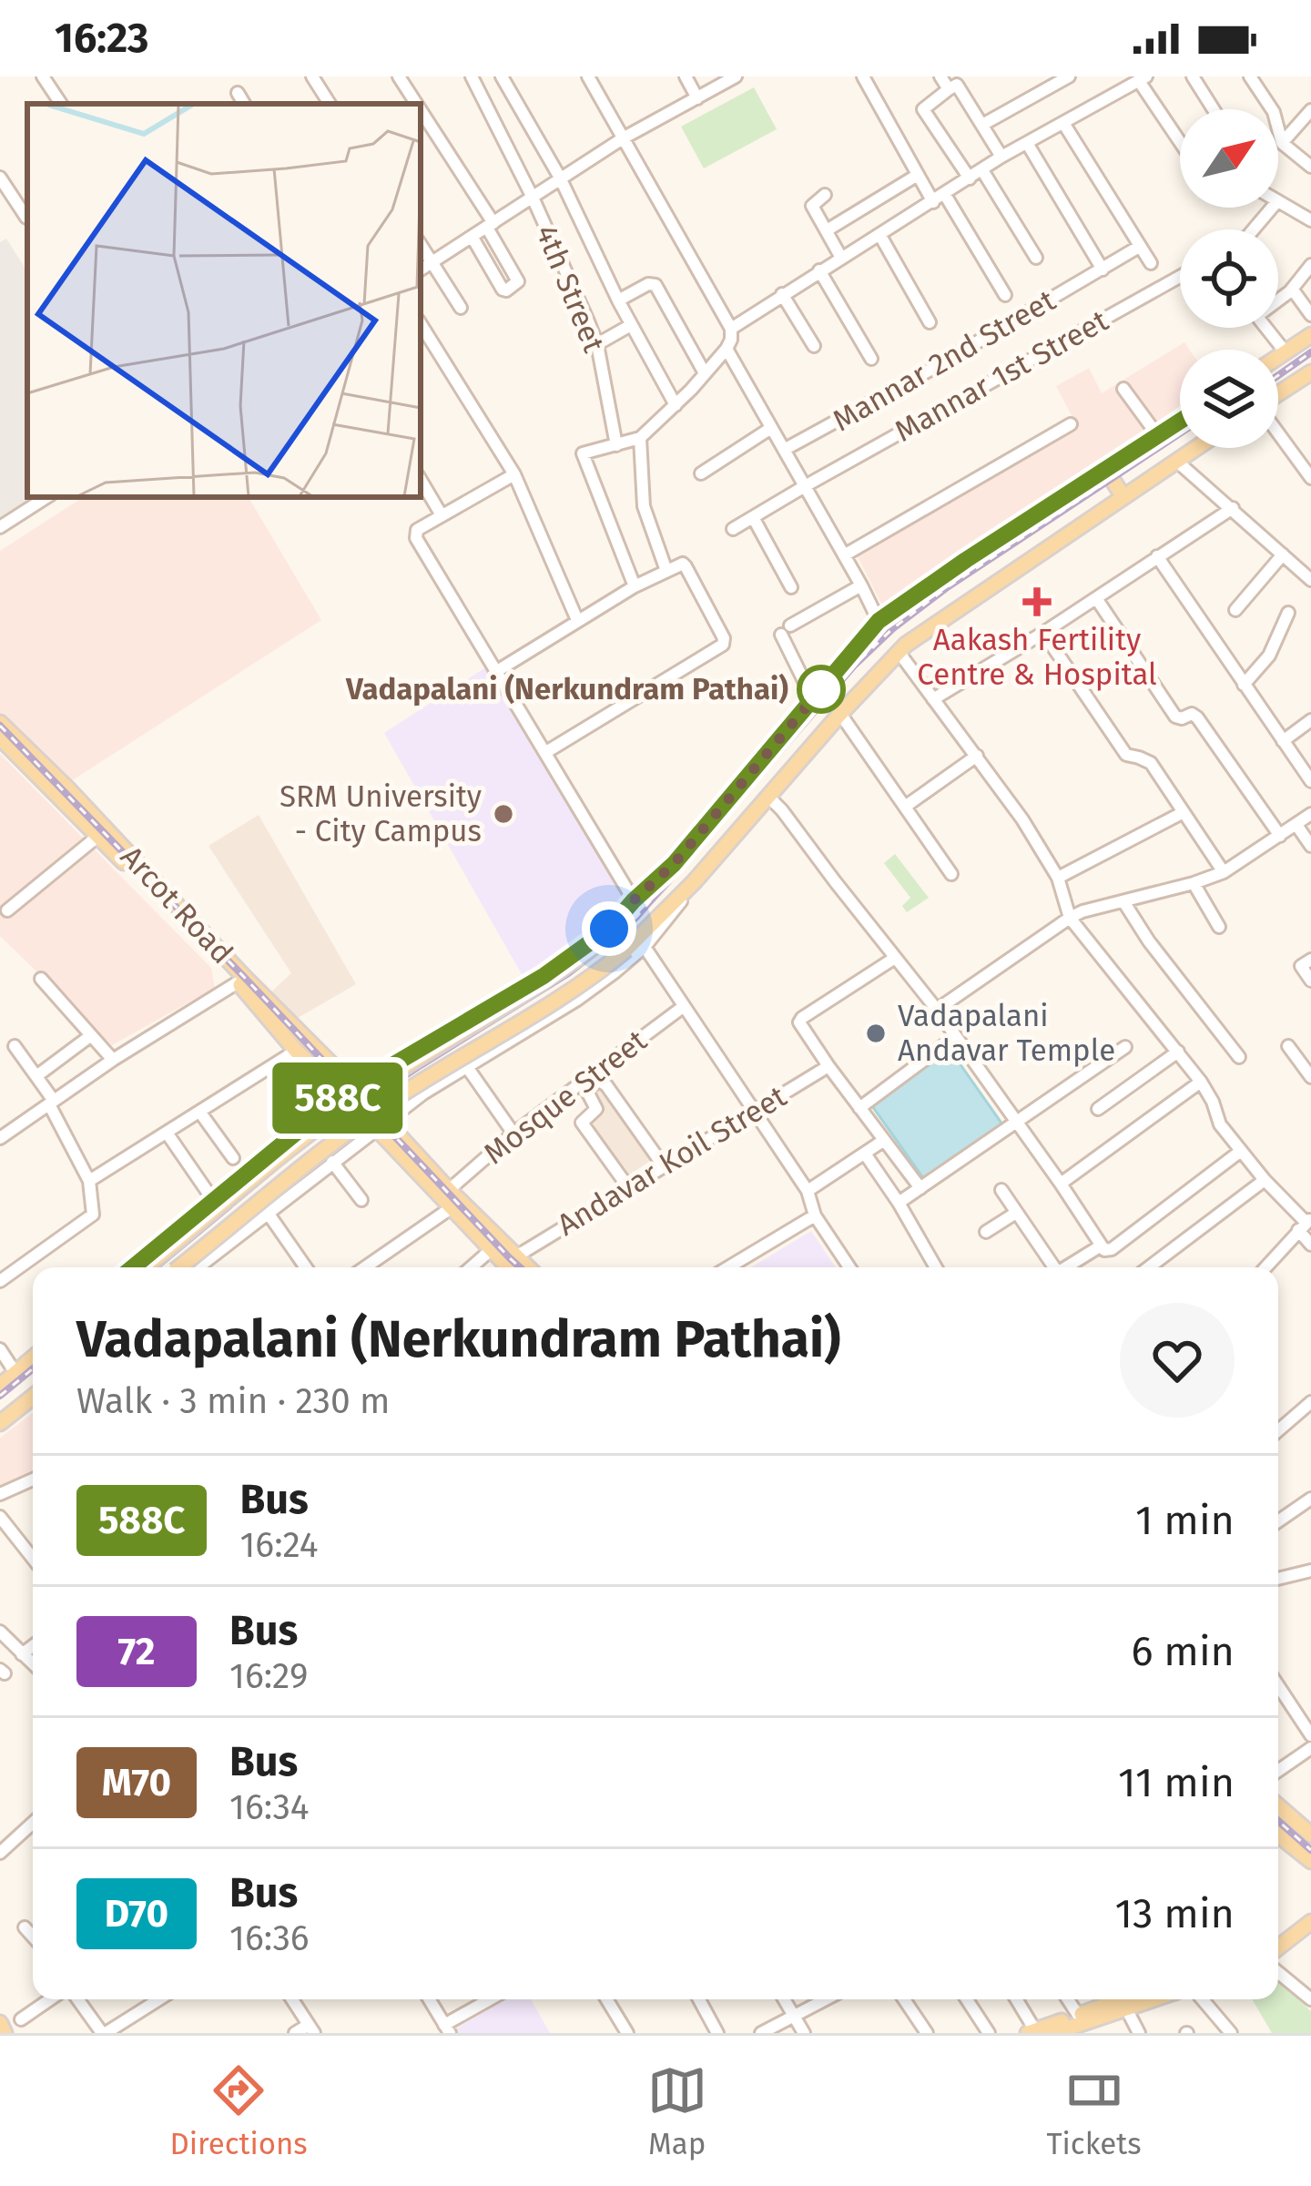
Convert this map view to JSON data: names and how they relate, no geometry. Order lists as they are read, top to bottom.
{
  "streets": {
    "main road": ["Arcot Road"],
    "street": [
      "4th Street",
      "Mannar 2nd Street",
      "Mannar 1st Street",
      "Mosque Street",
      "Andavar Koil Street"
    ]
  },
  "places": {
    "health": ["Aakash Fertility Centre & Hospital"],
    "other": ["Vadapalani (Nerkundram Pathai)", "SRM University - City Campus", "Vadapalani Andavar Temple"]
  },
  "lines": ["bus line 588C"],
  "north": "top right",
  "page": {
    "status": "16:23",
    "on_map": "588C",
    "heading": ["Vadapalani (Nerkundram Pathai)", "Walk · 3 min · 230 m"],
    "list": [
      {
        "mark": "588C",
        "name": "Bus",
        "note": "16:24",
        "value": "1 min"
      },
      {
        "mark": "72",
        "name": "Bus",
        "note": "16:29",
        "value": "6 min"
      },
      {
        "mark": "M70",
        "name": "Bus",
        "note": "16:34",
        "value": "11 min"
      },
      {
        "mark": "D70",
        "name": "Bus",
        "note": "16:36",
        "value": "13 min"
      }
    ],
    "tabs": ["Directions", "Map", "Tickets"]
  }
}
